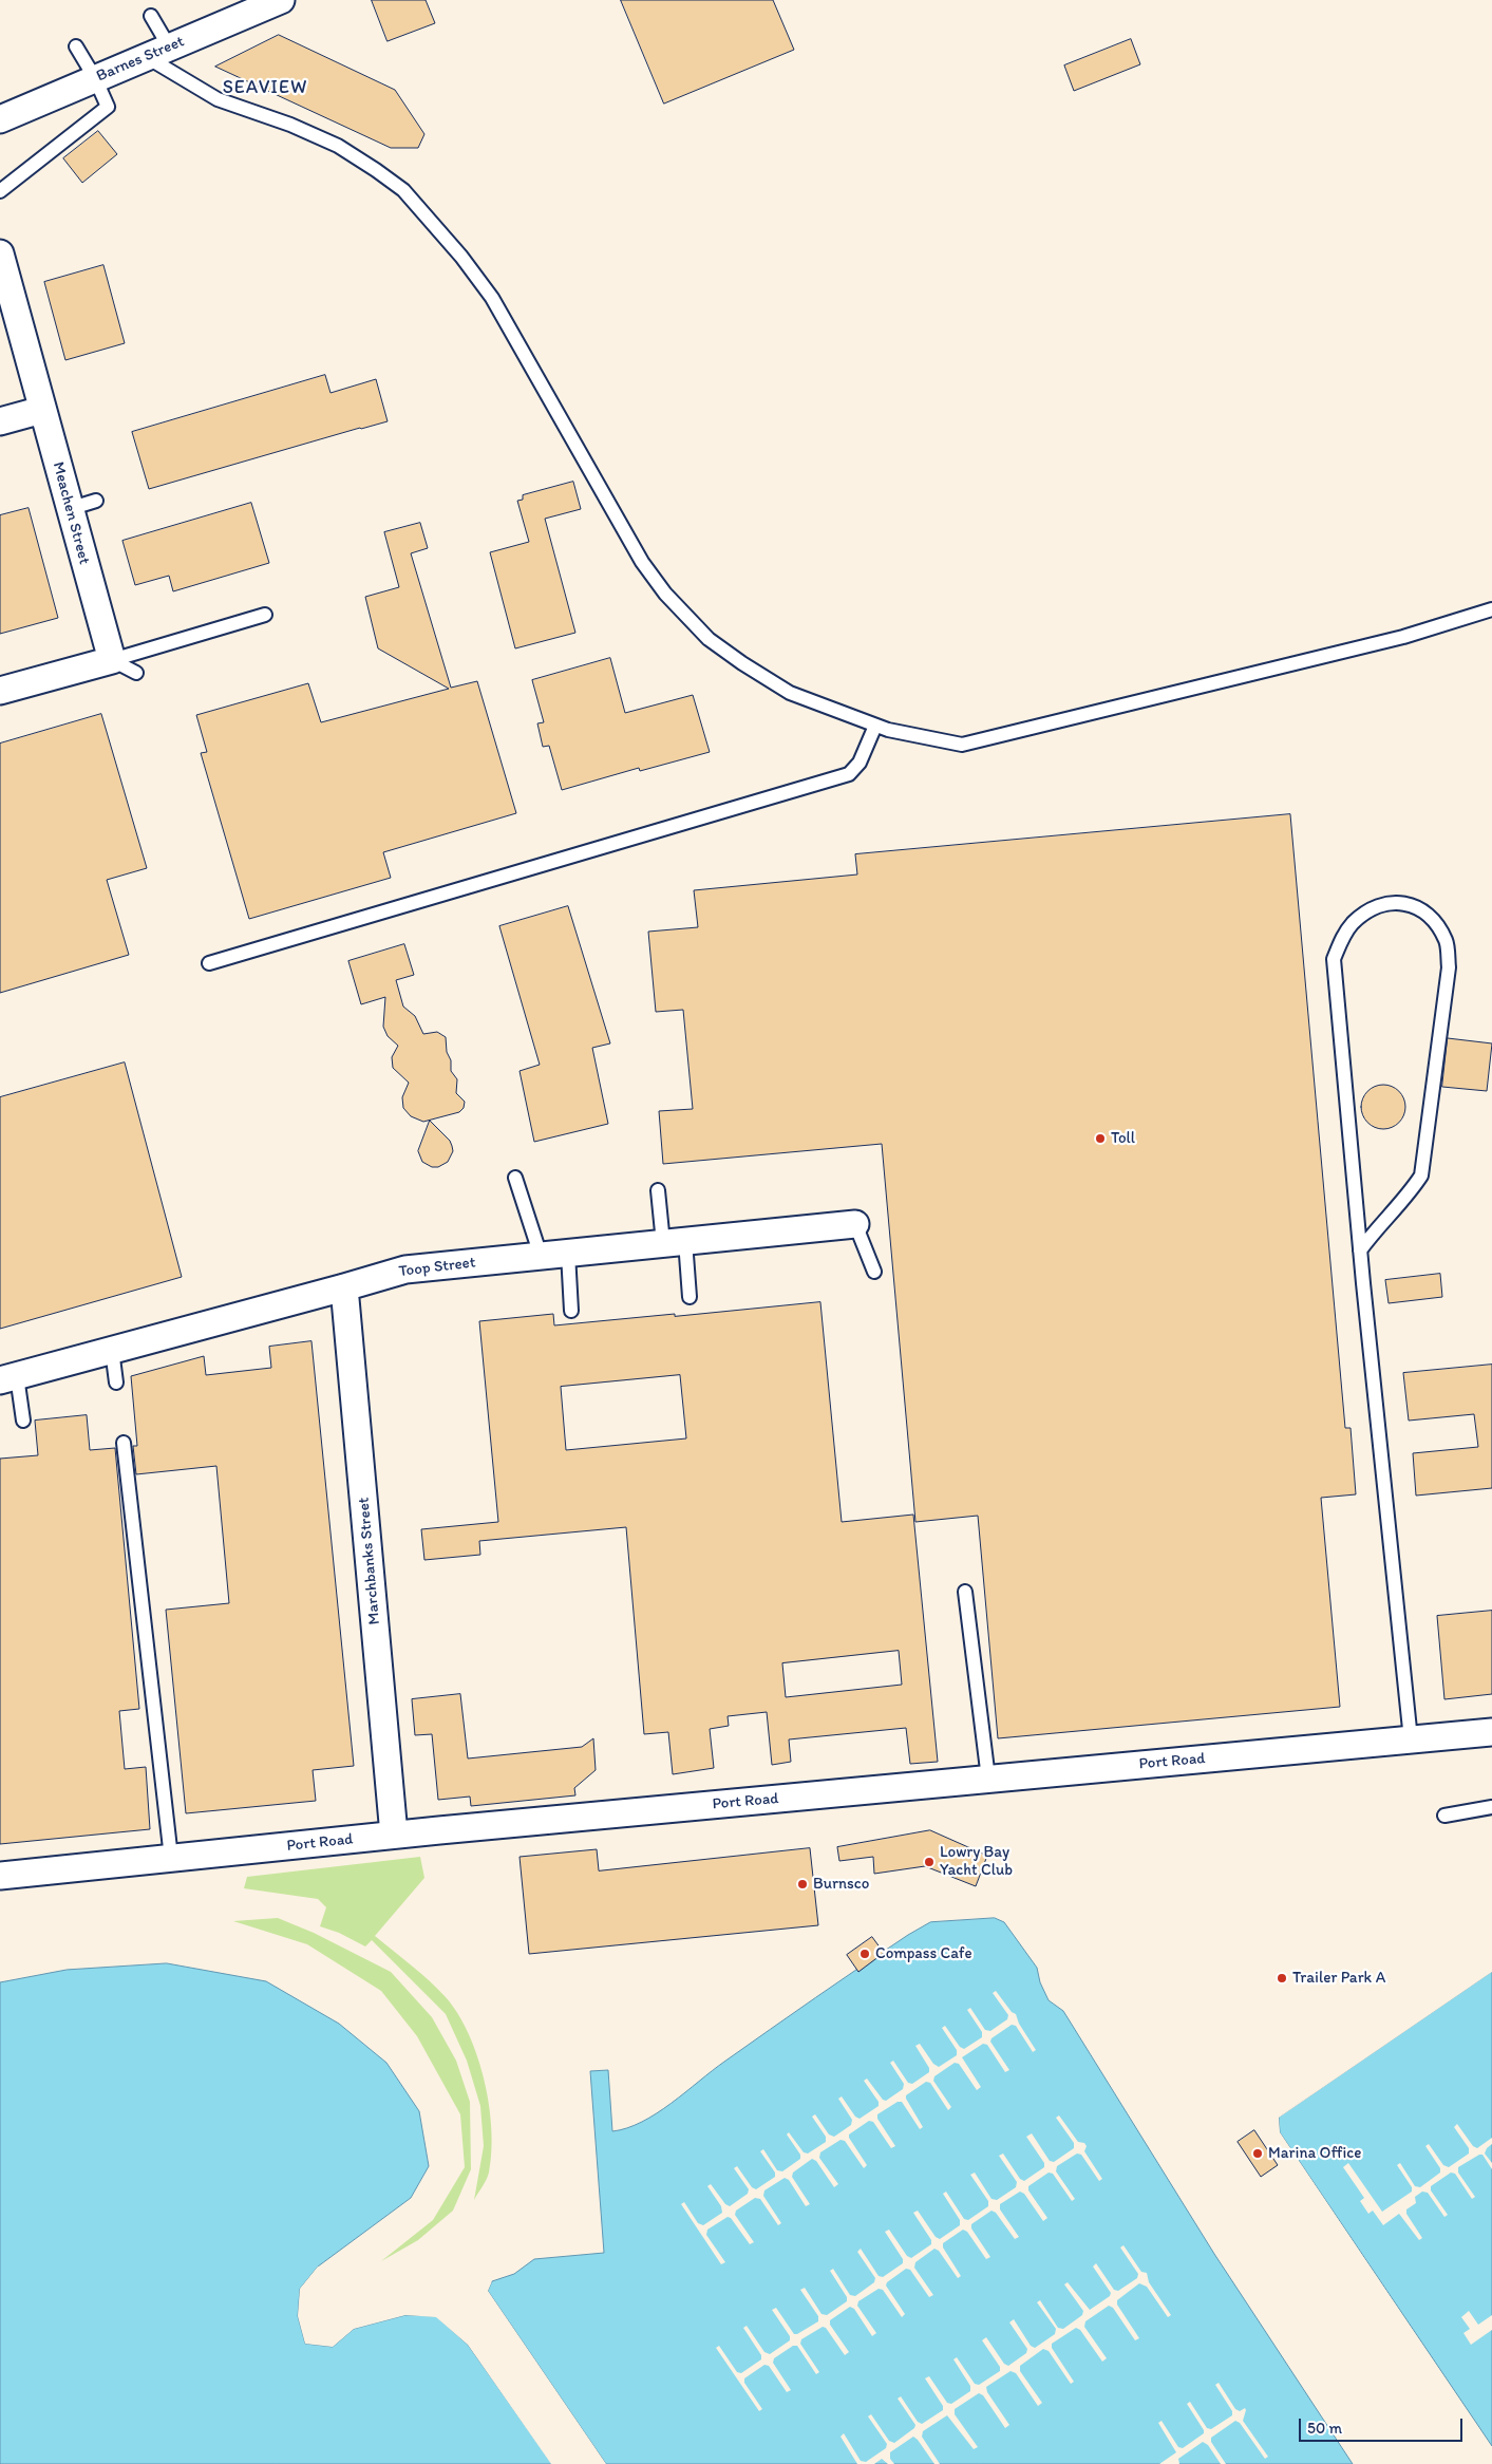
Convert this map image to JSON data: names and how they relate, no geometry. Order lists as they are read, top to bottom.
{
  "streets": {
    "street": [
      "Barnes Street",
      "Meachen Street",
      "Toop Street",
      "Marchbanks Street",
      "Port Road"
    ]
  },
  "crossings": [
    ["Toop Street", "Marchbanks Street"],
    ["Marchbanks Street", "Port Road"]
  ],
  "districts": ["SEAVIEW"],
  "places": [
    "Toll",
    "Lowry Bay Yacht Club",
    "Burnsco",
    "Compass Cafe",
    "Trailer Park A",
    "Marina Office"
  ],
  "scale_bar": "50 m"
}
